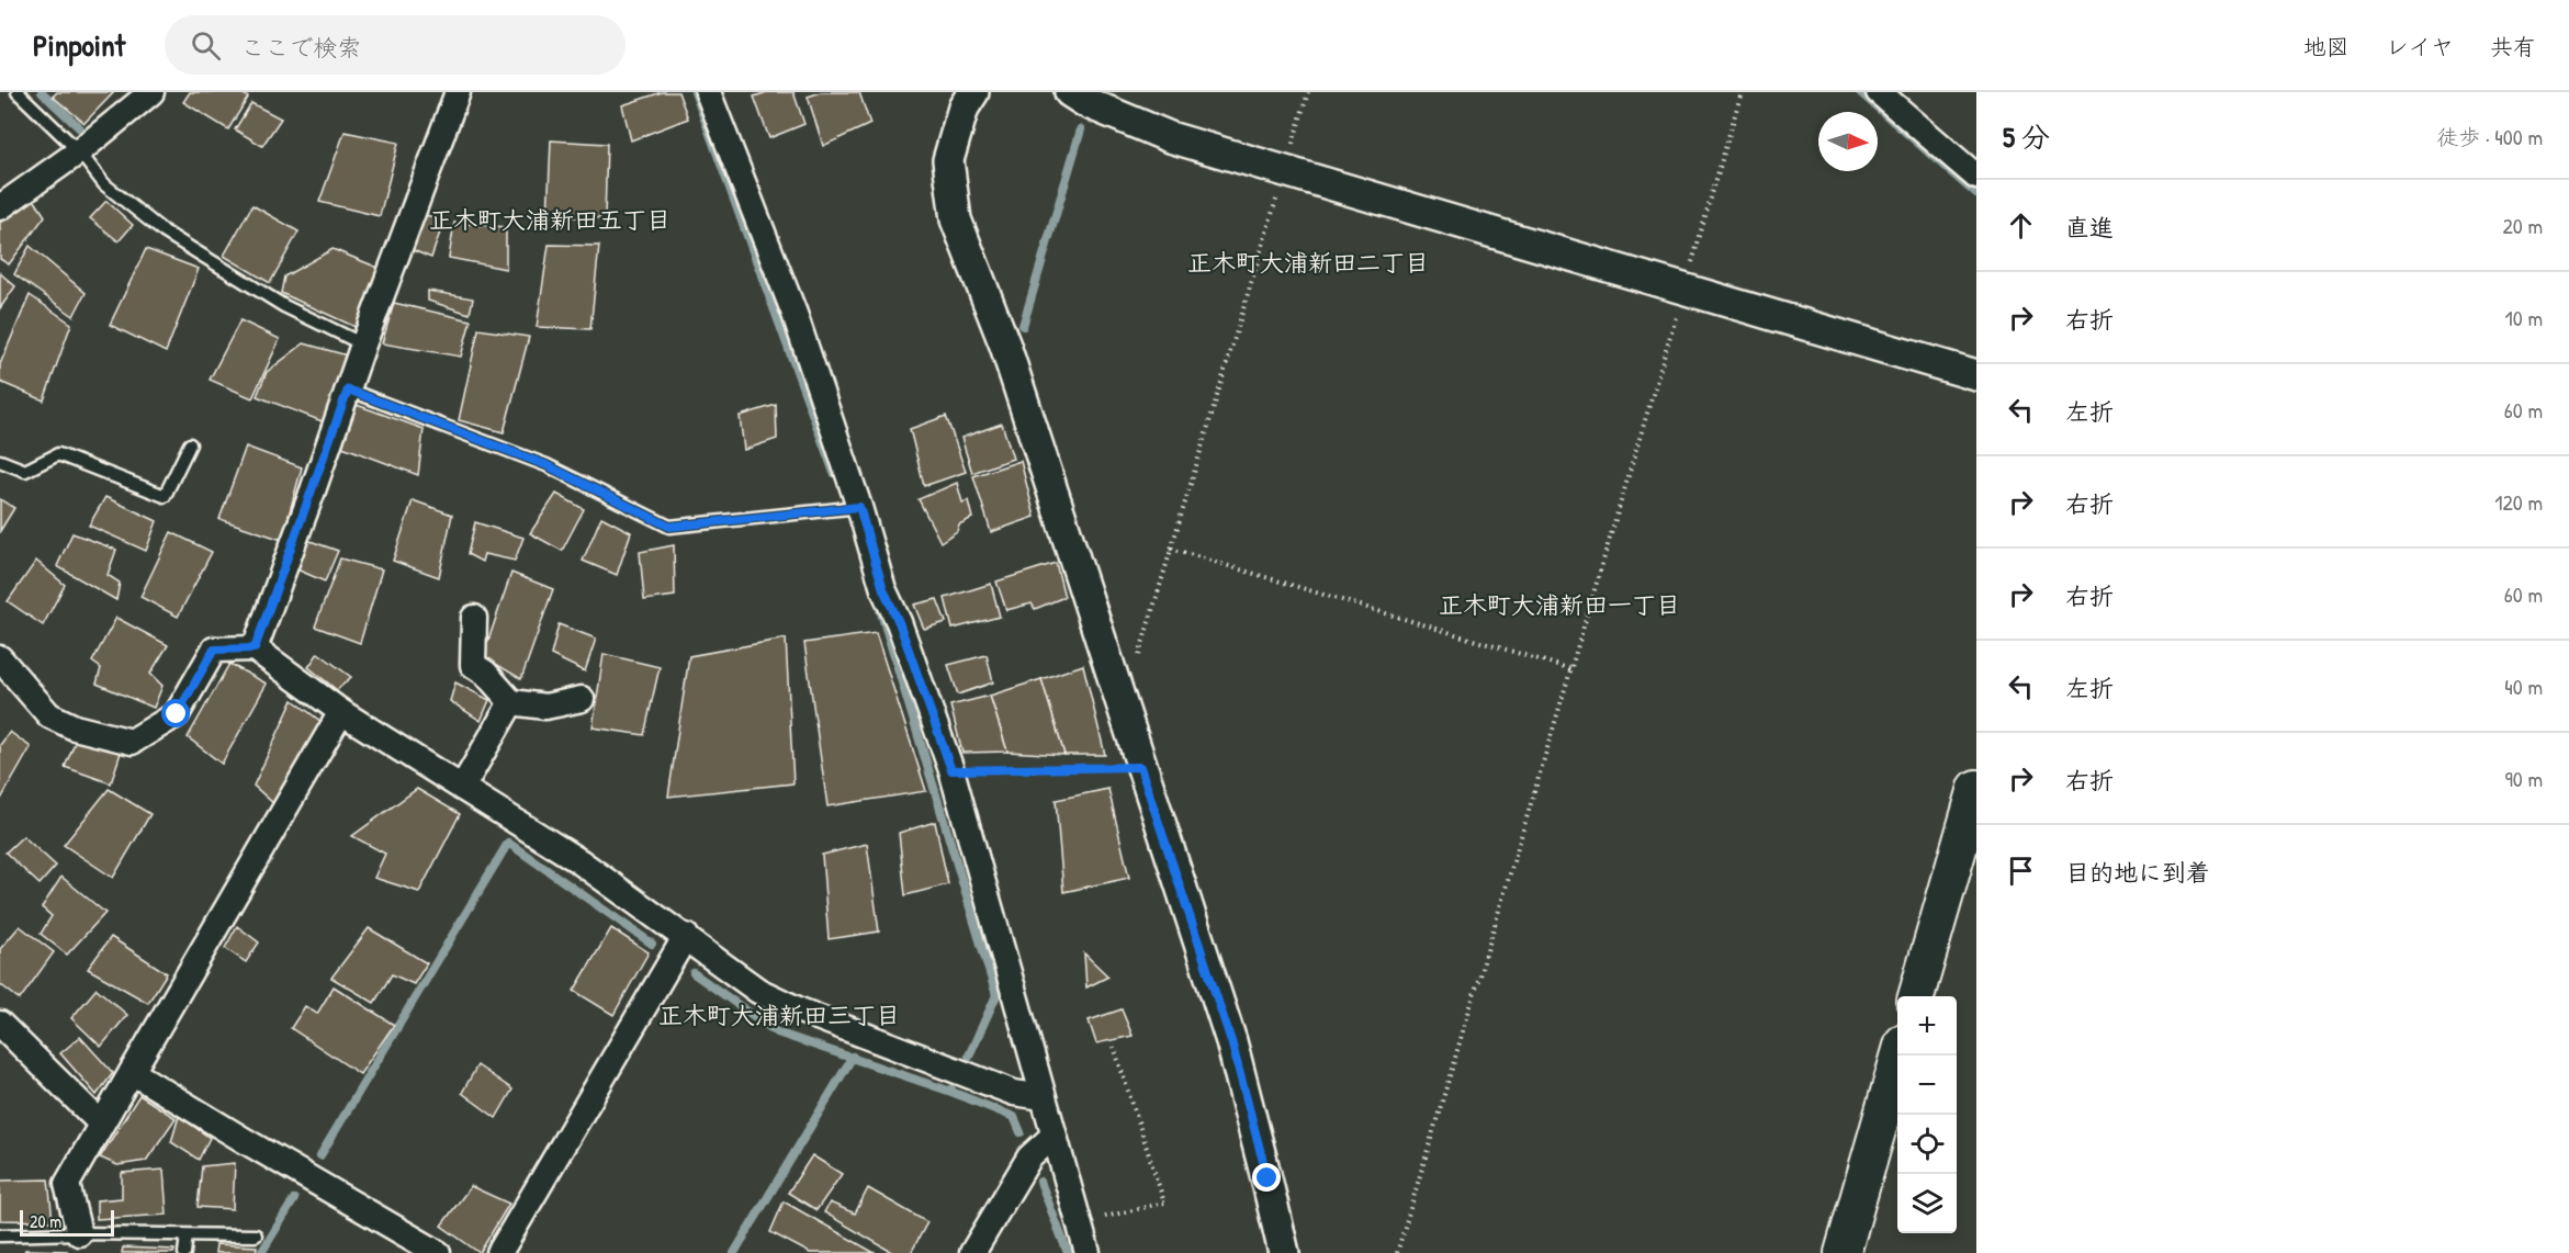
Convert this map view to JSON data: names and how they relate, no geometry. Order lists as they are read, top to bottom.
{
  "districts": [
    "正木町大浦新田五丁目",
    "正木町大浦新田二丁目",
    "正木町大浦新田一丁目",
    "正木町大浦新田三丁目"
  ],
  "scale_bar": "20 m",
  "north": "right",
  "page": {
    "header": "Pinpoint",
    "search": "ここで検索",
    "nav": ["地図", "レイヤ", "共有"],
    "heading": ["5 分", "徒歩 · 400 m"],
    "list": [
      ["直進", "20 m"],
      ["右折", "10 m"],
      ["左折", "60 m"],
      ["右折", "120 m"],
      ["右折", "60 m"],
      ["左折", "40 m"],
      ["右折", "90 m"],
      "目的地に到着"
    ],
    "map_buttons": ["+", "−"],
    "scale": "20 m"
  }
}
